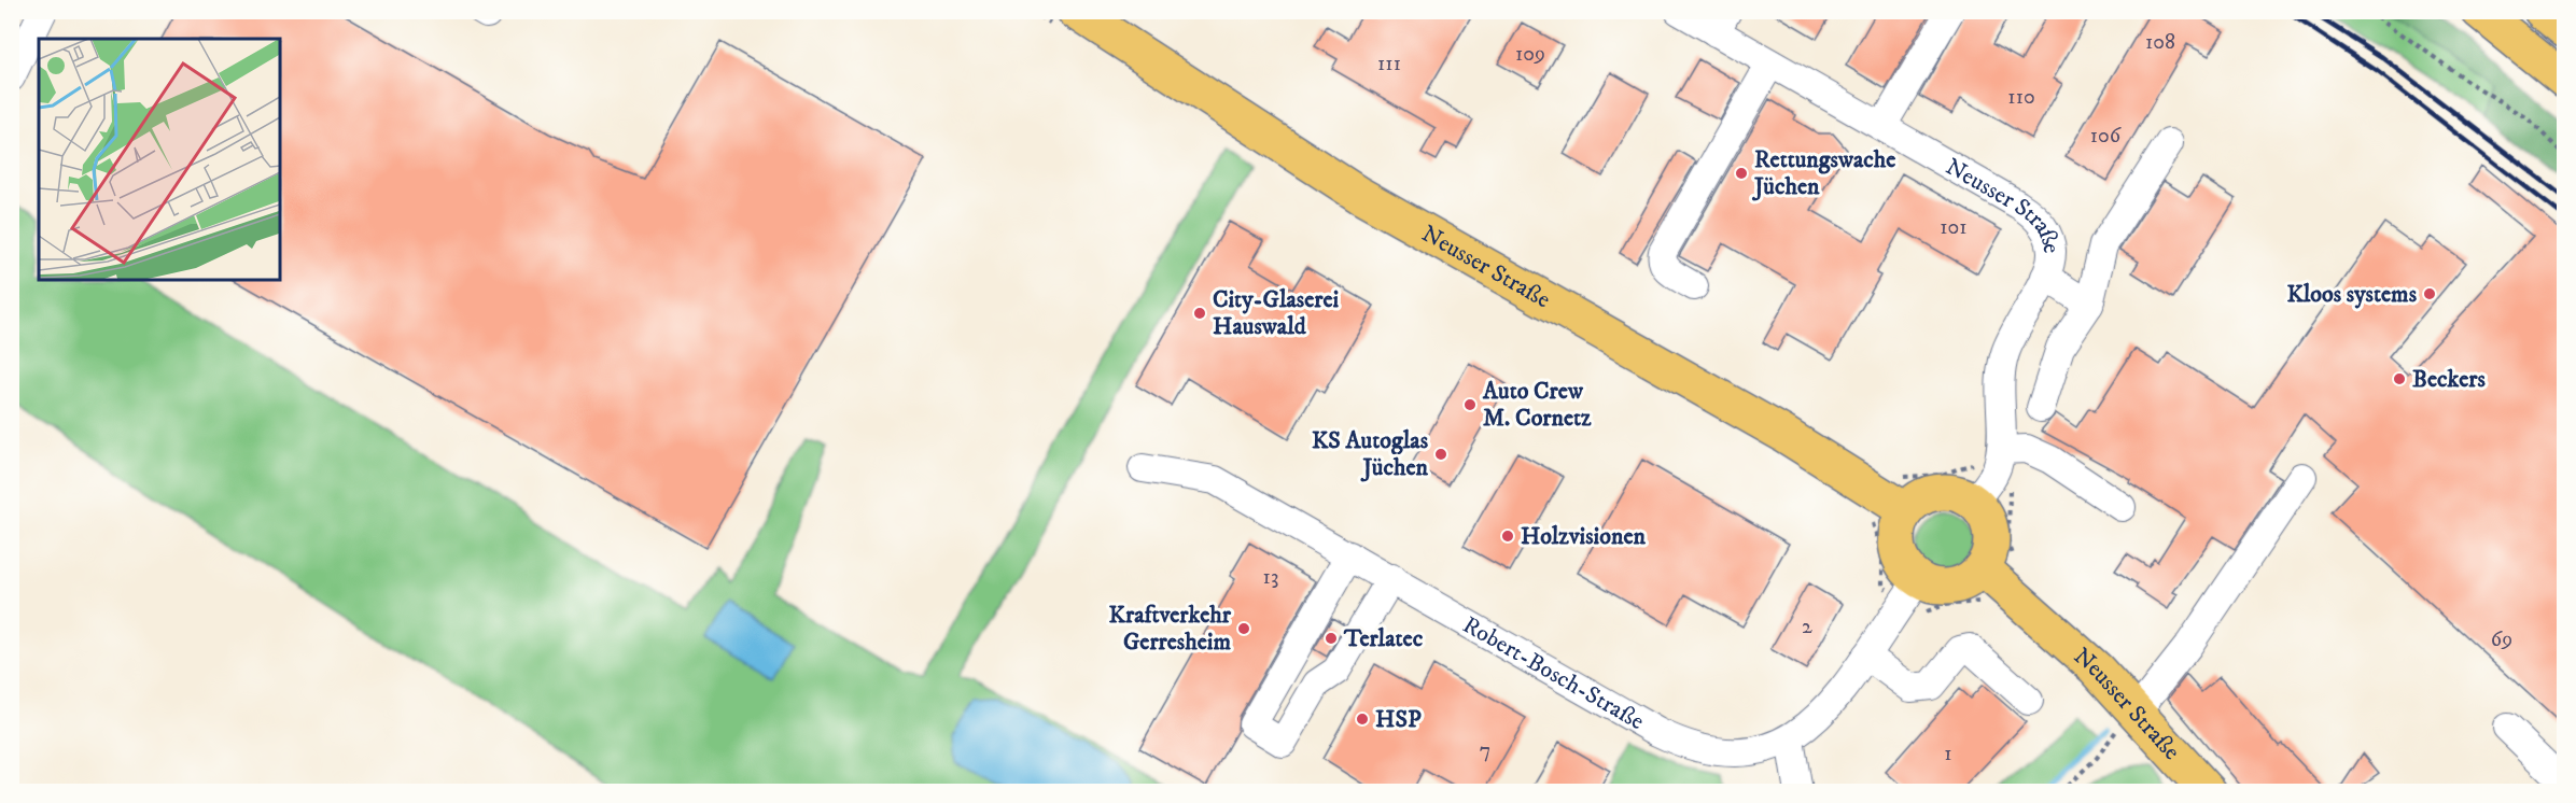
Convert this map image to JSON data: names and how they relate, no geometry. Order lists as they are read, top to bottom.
{
  "streets": {
    "main road": ["Neusser Straße"],
    "street": ["Robert-Bosch-Straße"]
  },
  "crossings": [
    ["Neusser Straße", "Robert-Bosch-Straße"]
  ],
  "places": [
    "Rettungswache Jüchen",
    "Kloos systems",
    "City-Glaserei Hauswald",
    "Beckers",
    "Auto Crew M. Cornetz",
    "KS Autoglas Jüchen",
    "Holzvisionen",
    "Kraftverkehr Gerresheim",
    "Terlatec",
    "HSP"
  ],
  "house_numbers": [
    "108",
    "109",
    "111",
    "110",
    "106",
    "101",
    "13",
    "2",
    "69",
    "7",
    "1"
  ]
}
